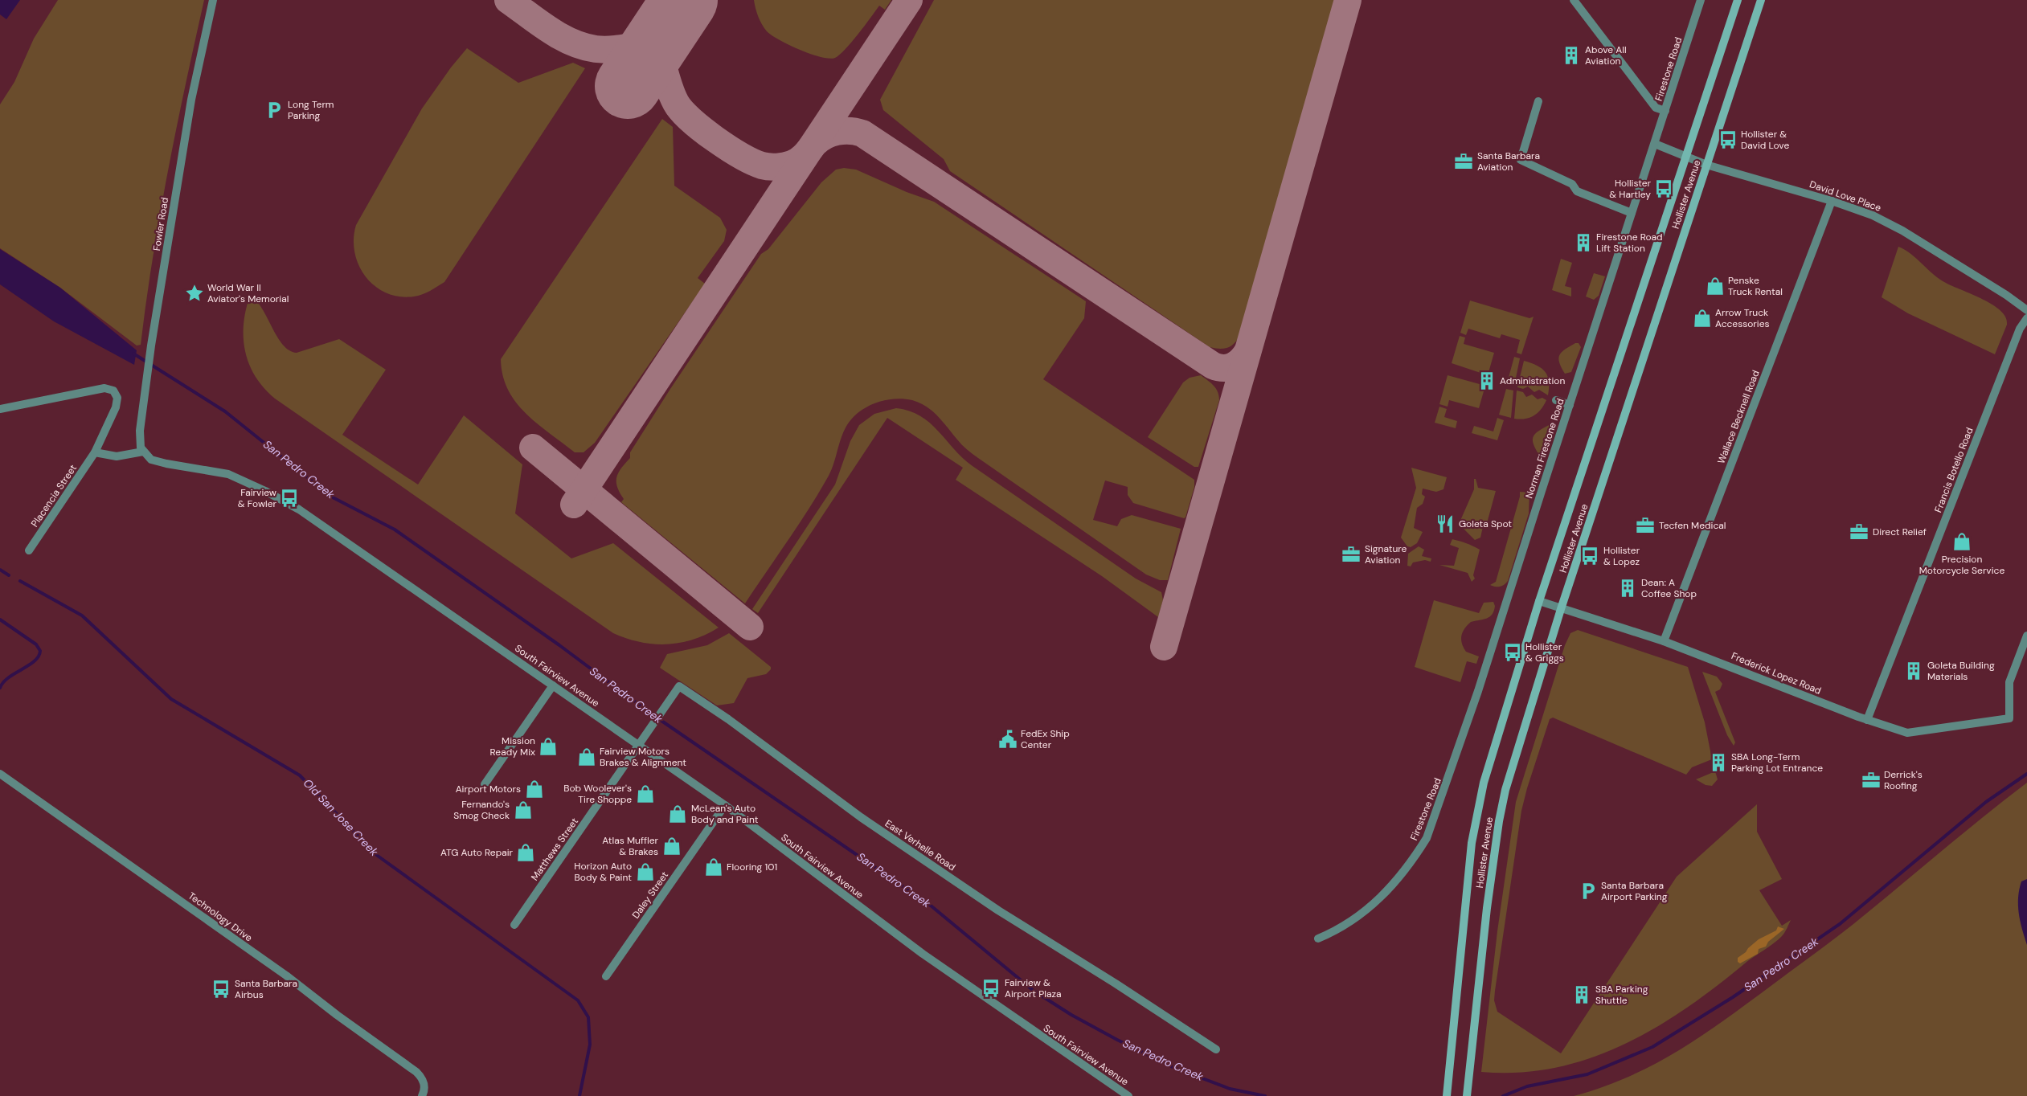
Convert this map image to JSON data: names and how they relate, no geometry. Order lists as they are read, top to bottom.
{
  "streets": {
    "main road": ["Hollister Avenue"],
    "street": [
      "Firestone Road",
      "David Love Place",
      "Fowler Road",
      "Wallace Becknell Road",
      "Norman Firestone Road",
      "Francis Botello Road",
      "Placencia Street",
      "Frederick Lopez Road",
      "South Fairview Avenue",
      "East Verhelle Road",
      "Matthews Street",
      "Daley Street",
      "Technology Drive"
    ]
  },
  "crossings": [
    ["Firestone Road", "David Love Place"],
    ["Firestone Road", "Norman Firestone Road"],
    ["Hollister Avenue", "David Love Place"],
    ["Hollister Avenue", "Frederick Lopez Road"],
    ["David Love Place", "Wallace Becknell Road"],
    ["David Love Place", "Norman Firestone Road"],
    ["Fowler Road", "South Fairview Avenue"],
    ["Wallace Becknell Road", "Frederick Lopez Road"],
    ["Francis Botello Road", "Frederick Lopez Road"],
    ["South Fairview Avenue", "East Verhelle Road"],
    ["South Fairview Avenue", "Matthews Street"],
    ["South Fairview Avenue", "Daley Street"],
    ["East Verhelle Road", "Matthews Street"]
  ],
  "water": ["San Pedro Creek", "Old San Jose Creek"],
  "places": {
    "building": [
      "Above All Aviation",
      "Firestone Road Lift Station",
      "Administration",
      "Dean: A Coffee Shop",
      "Goleta Building Materials",
      "SBA Long-Term Parking Lot Entrance",
      "SBA Parking Shuttle"
    ],
    "parking": ["Long Term Parking", "Santa Barbara Airport Parking"],
    "bus stop": [
      "Hollister & David Love",
      "Hollister & Hartley",
      "Fairview & Fowler",
      "Hollister & Lopez",
      "Hollister & Griggs",
      "Fairview & Airport Plaza",
      "Santa Barbara Airbus"
    ],
    "office": [
      "Santa Barbara Aviation",
      "Tecfen Medical",
      "Direct Relief",
      "Signature Aviation",
      "Derrick's Roofing"
    ],
    "shop": [
      "Penske Truck Rental",
      "Arrow Truck Accessories",
      "Precision Motorcycle Service",
      "Mission Ready Mix",
      "Fairview Motors Brakes & Alignment",
      "Airport Motors",
      "Bob Woolever's Tire Shoppe",
      "Fernando's Smog Check",
      "McLean's Auto Body and Paint",
      "Atlas Muffler & Brakes",
      "ATG Auto Repair",
      "Flooring 101",
      "Horizon Auto Body & Paint"
    ],
    "place": ["World War II Aviator's Memorial"],
    "restaurant": ["Goleta Spot"],
    "public building": ["FedEx Ship Center"]
  }
}
